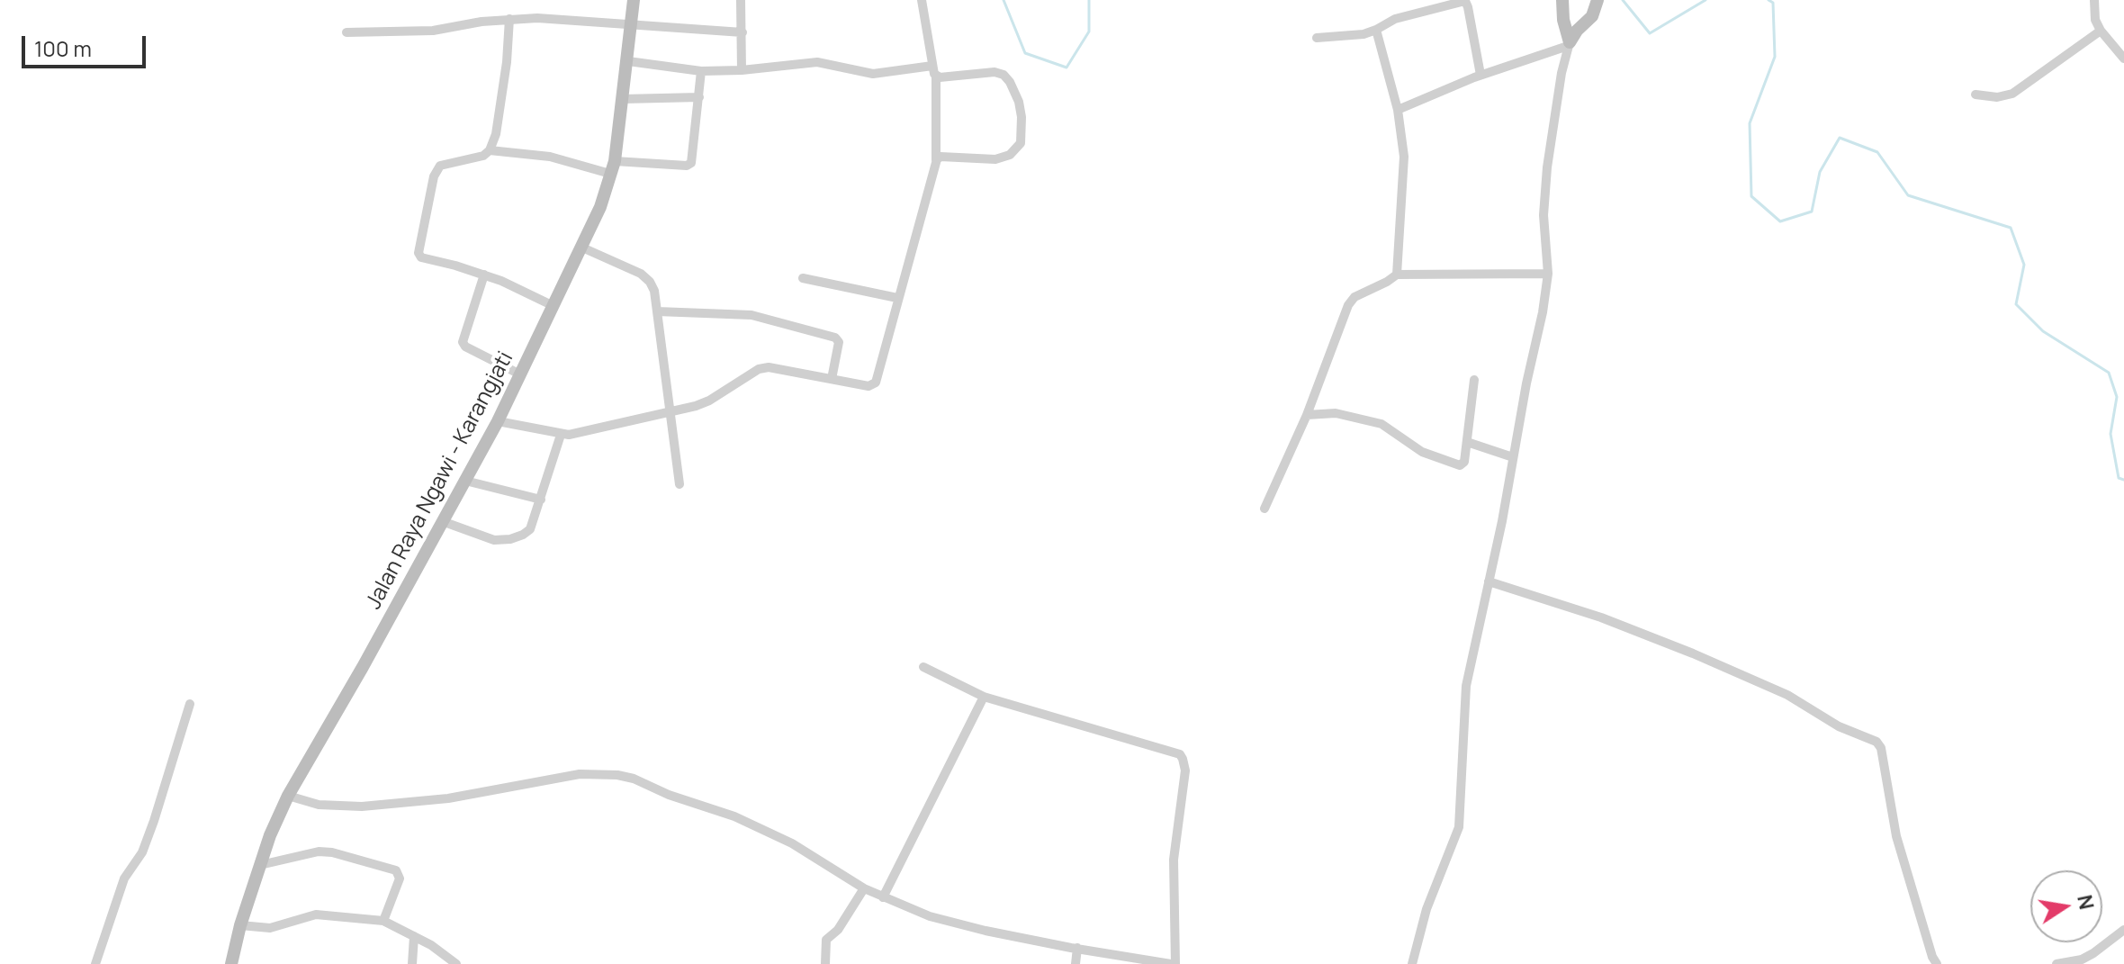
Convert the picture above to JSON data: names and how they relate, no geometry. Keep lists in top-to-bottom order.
{
  "streets": {
    "street": ["Jalan Raya Ngawi - Karangjati"]
  },
  "scale_bar": "100 m",
  "north": "right"
}
